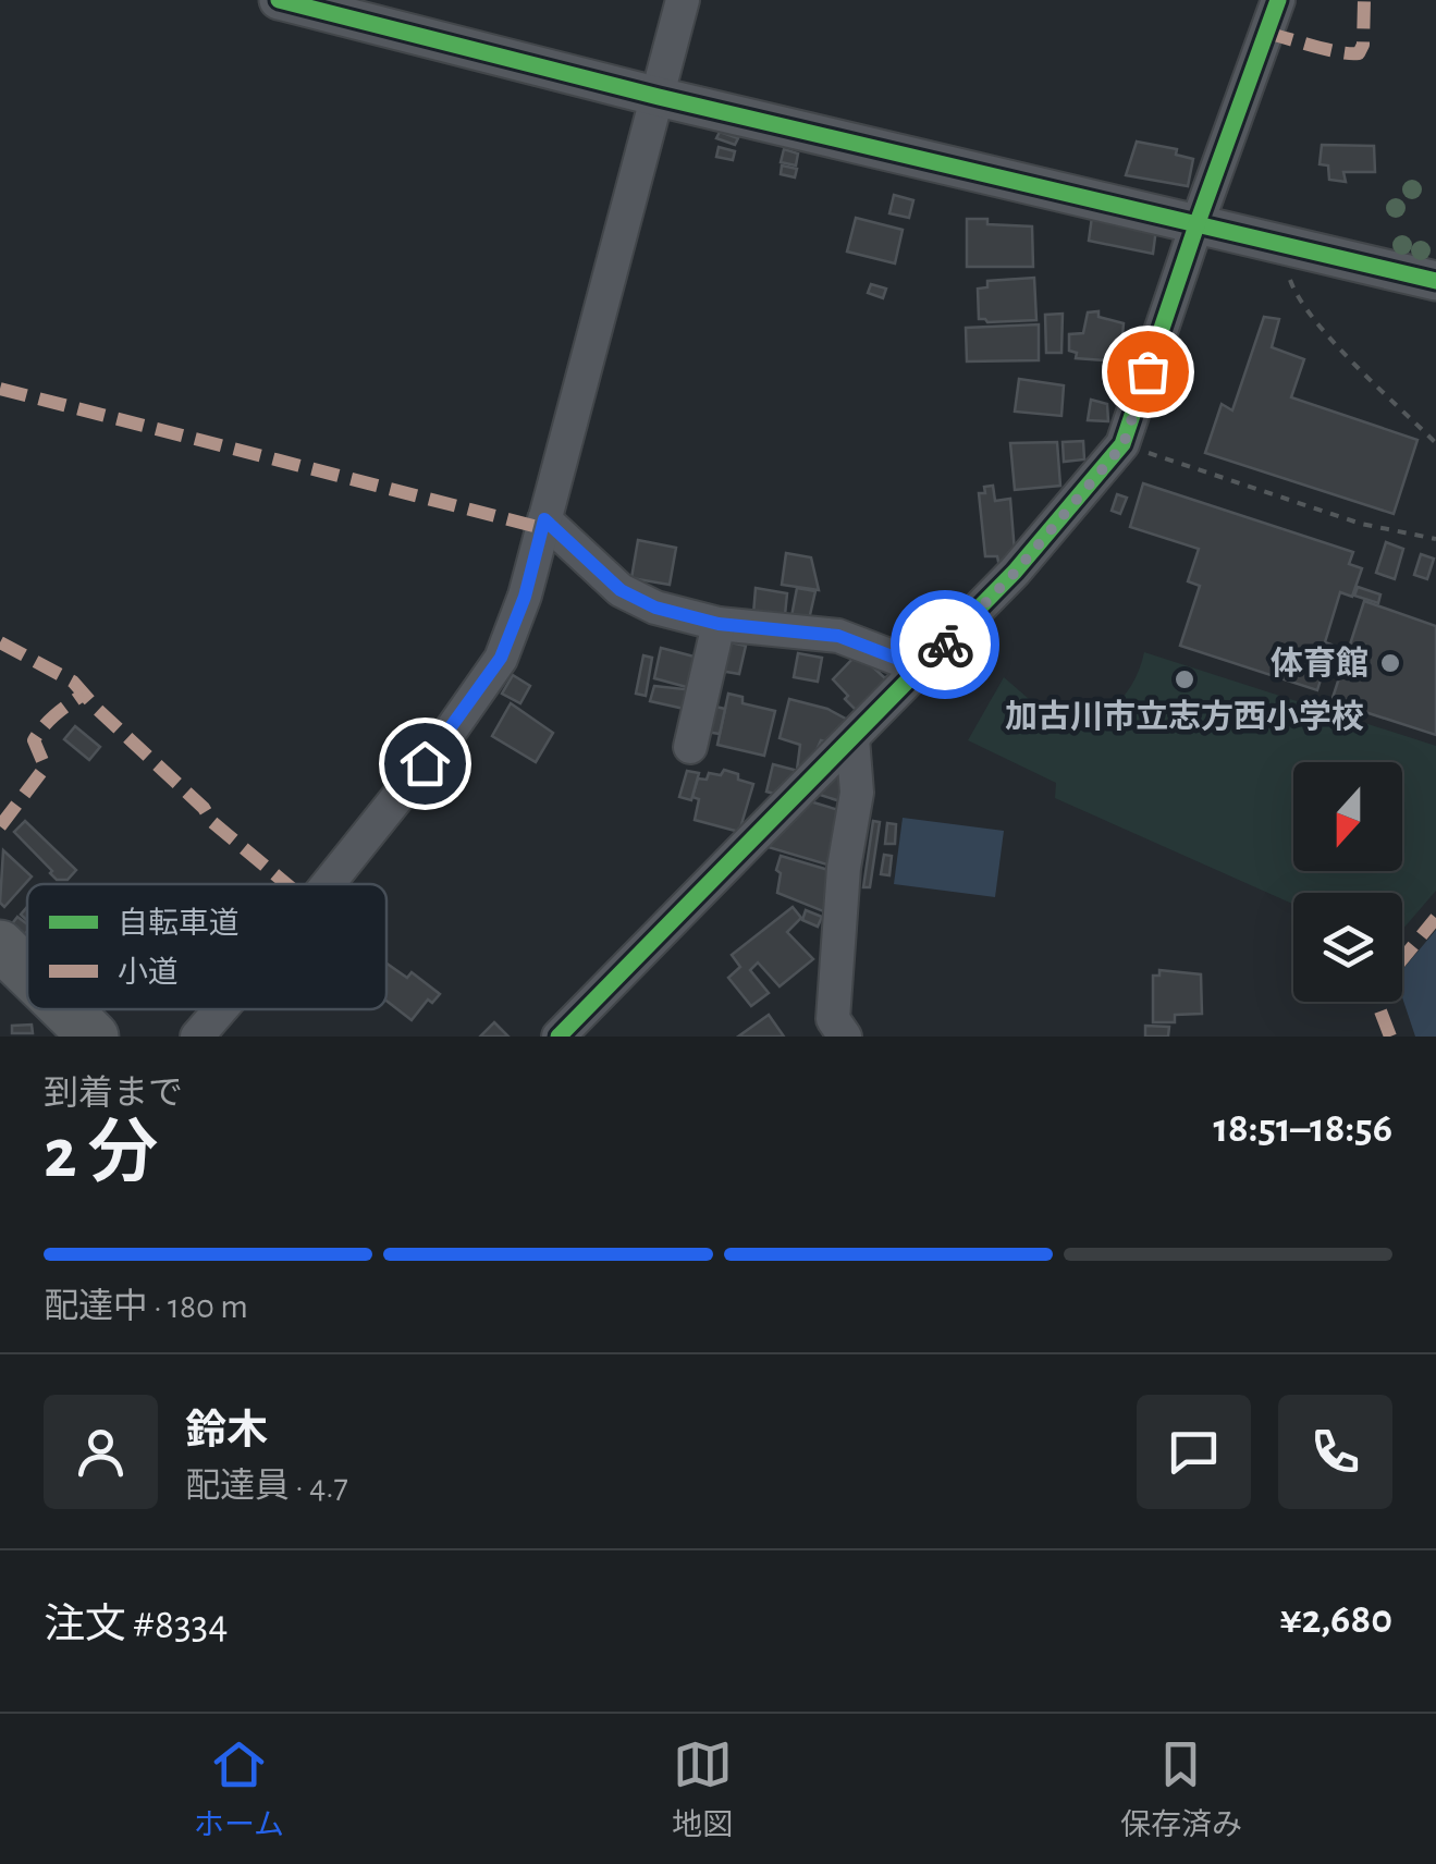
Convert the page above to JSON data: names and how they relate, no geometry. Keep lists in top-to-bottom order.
{
  "places": ["体育館", "加古川市立志方西小学校"],
  "legend": ["自転車道", "小道"],
  "north": "bottom",
  "page": {
    "heading": ["2 分", "到着まで", "18:51–18:56"],
    "panel": [
      "鈴木",
      "配達員 · 4.7",
      "注文 #8334",
      "¥2,680"
    ],
    "bar": "配達中 · 180 m",
    "tabs": ["ホーム", "地図", "保存済み"]
  }
}
